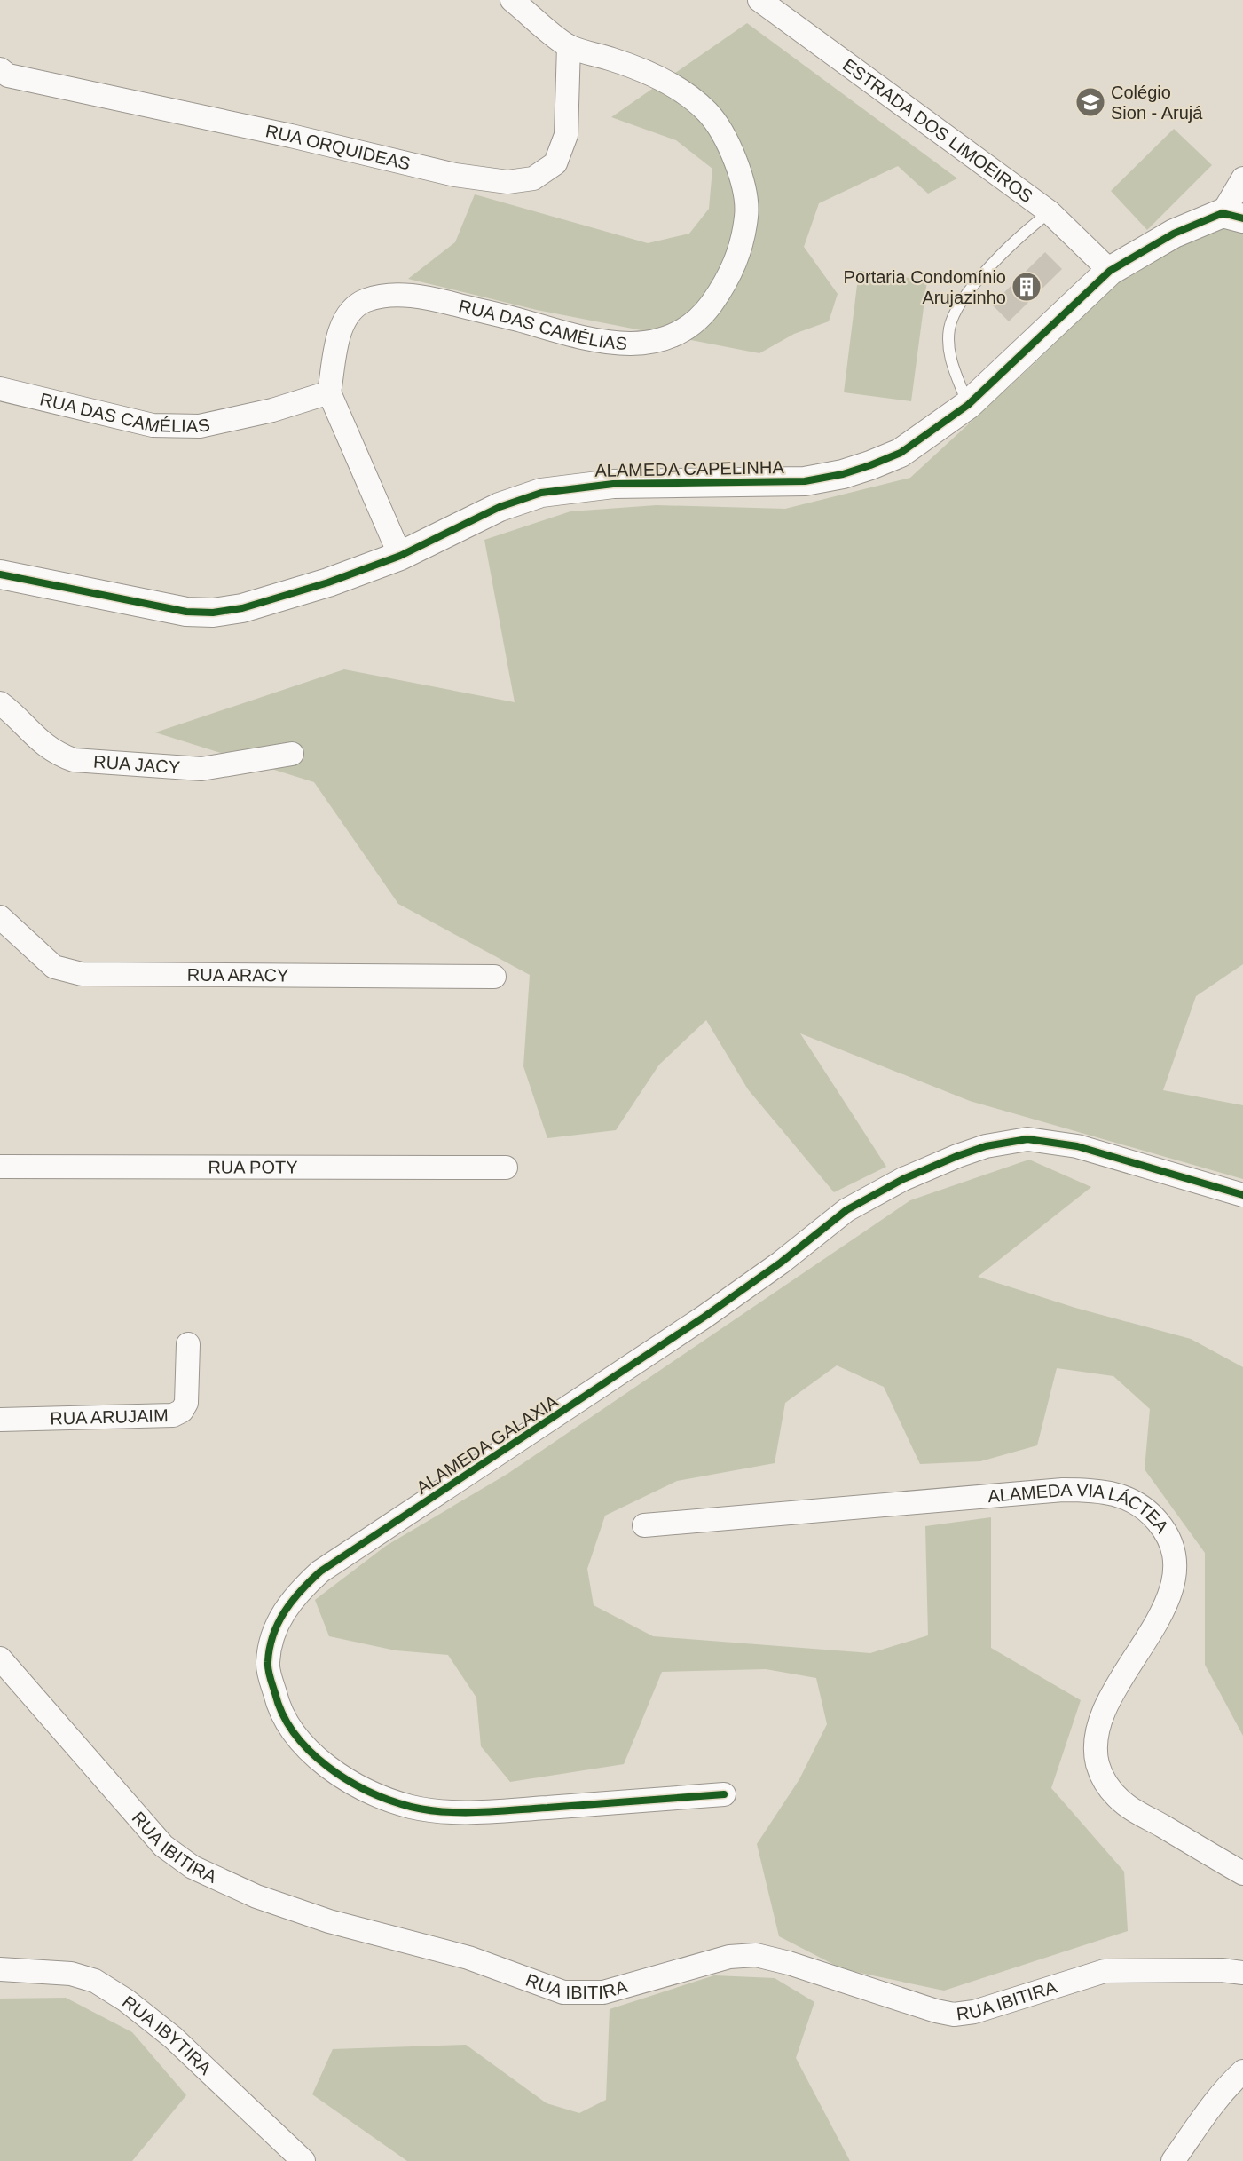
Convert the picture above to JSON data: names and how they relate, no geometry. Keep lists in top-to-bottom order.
{
  "streets": {
    "street": [
      "ESTRADA DOS LIMOEIROS",
      "RUA ORQUIDEAS",
      "RUA DAS CAMÉLIAS",
      "ALAMEDA CAPELINHA",
      "RUA JACY",
      "RUA ARACY",
      "RUA POTY",
      "RUA ARUJAIM",
      "ALAMEDA GALAXIA",
      "ALAMEDA VIA LÁCTEA",
      "RUA IBITIRA",
      "RUA IBYTIRA"
    ]
  },
  "crossings": [
    ["ESTRADA DOS LIMOEIROS", "ALAMEDA CAPELINHA"],
    ["RUA ORQUIDEAS", "RUA DAS CAMÉLIAS"]
  ],
  "places": {
    "school or university": ["Colégio Sion - Arujá"],
    "building": ["Portaria Condomínio Arujazinho"]
  }
}
